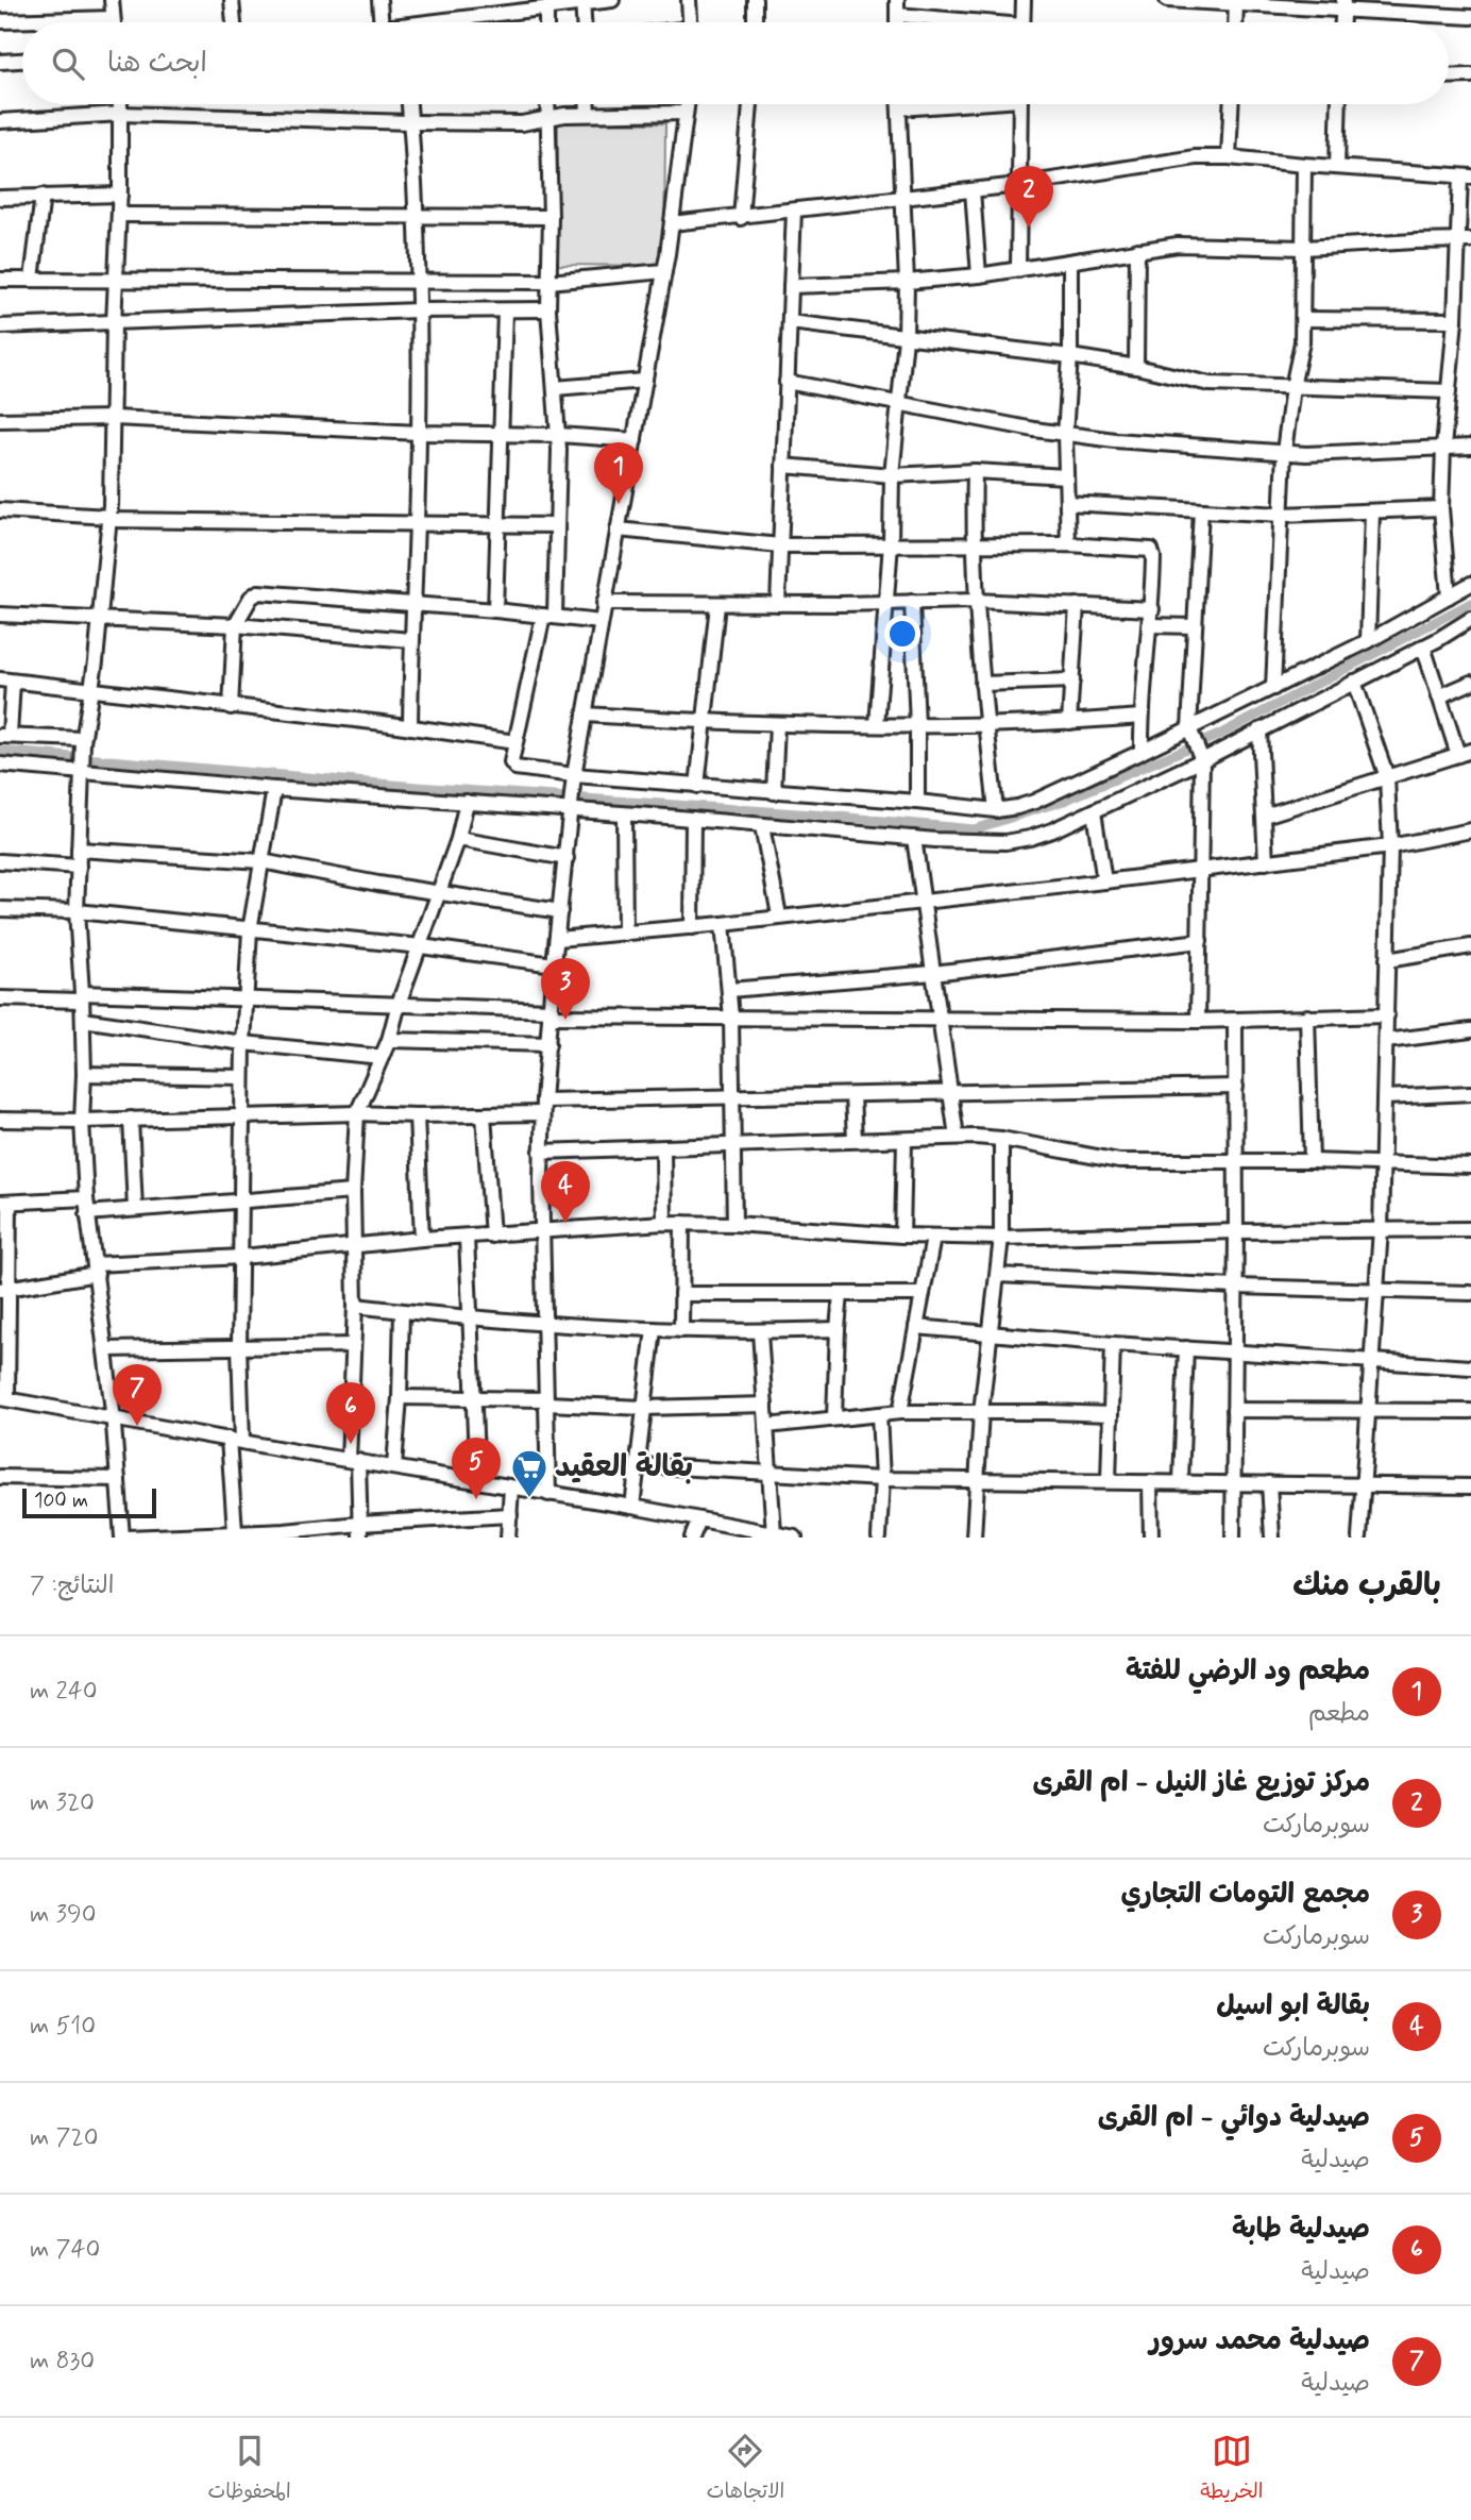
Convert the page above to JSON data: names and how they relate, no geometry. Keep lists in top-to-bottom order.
{
  "places": {
    "supermarket": ["بقالة العقيد"]
  },
  "scale_bar": "100 m",
  "page": {
    "search": "ابحث هنا",
    "pins": [
      "2",
      "1",
      "3",
      "4",
      "7",
      "6",
      "5"
    ],
    "scale": "100 m",
    "heading": ["بالقرب منك", "النتائج: 7"],
    "list": [
      {
        "mark": "1",
        "name": "مطعم ود الرضي للفتة",
        "note": "مطعم",
        "value": "240 m"
      },
      {
        "mark": "2",
        "name": "مركز توزيع غاز النيل - ام القرى",
        "note": "سوبرماركت",
        "value": "320 m"
      },
      {
        "mark": "3",
        "name": "مجمع التومات التجاري",
        "note": "سوبرماركت",
        "value": "390 m"
      },
      {
        "mark": "4",
        "name": "بقالة ابو اسيل",
        "note": "سوبرماركت",
        "value": "510 m"
      },
      {
        "mark": "5",
        "name": "صيدلية دوائي - ام القرى",
        "note": "صيدلية",
        "value": "720 m"
      },
      {
        "mark": "6",
        "name": "صيدلية طابة",
        "note": "صيدلية",
        "value": "740 m"
      },
      {
        "mark": "7",
        "name": "صيدلية محمد سرور",
        "note": "صيدلية",
        "value": "830 m"
      }
    ],
    "nav": ["الخريطة", "الاتجاهات", "المحفوظات"]
  }
}
